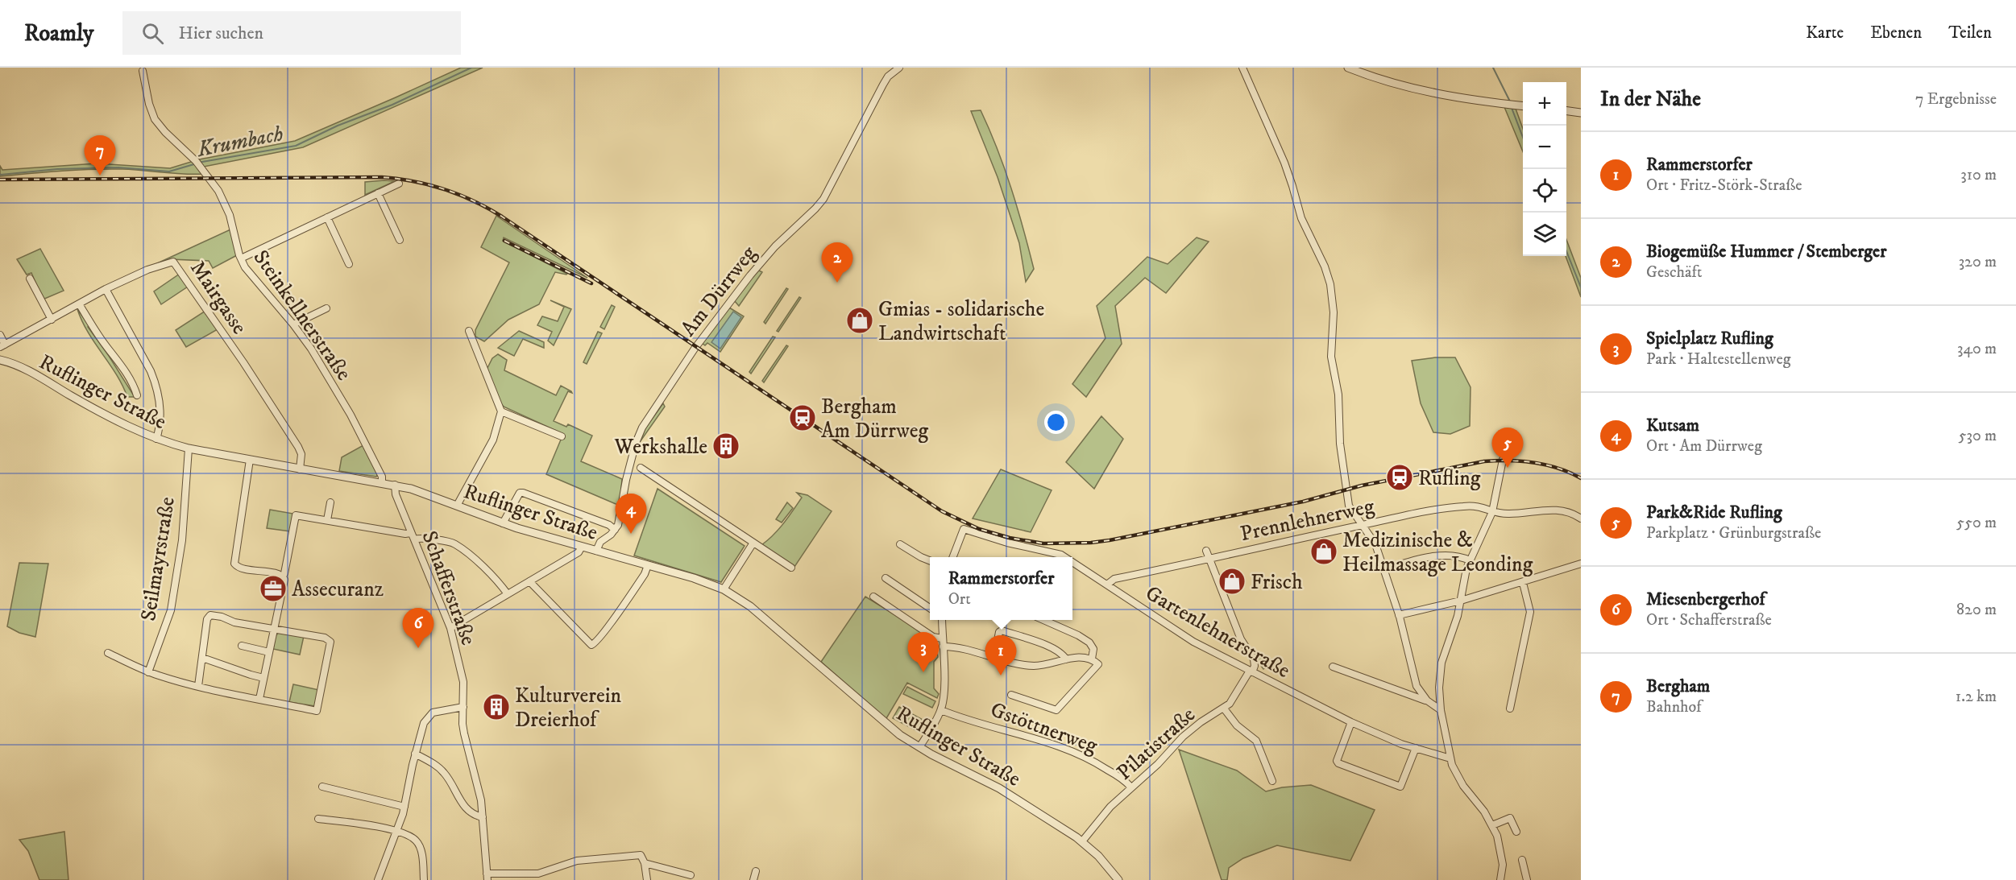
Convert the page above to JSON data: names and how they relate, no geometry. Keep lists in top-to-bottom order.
{
  "streets": {
    "street": [
      "Am Dürrweg",
      "Mairgasse",
      "Steinkellnerstraße",
      "Ruflinger Straße",
      "Prennlehnerweg",
      "Seilmayrstraße",
      "Schafferstraße",
      "Gartenlehnerstraße",
      "Gstöttnerweg",
      "Pilatistraße"
    ]
  },
  "crossings": [
    ["Am Dürrweg", "Ruflinger Straße"],
    ["Mairgasse", "Ruflinger Straße"],
    ["Steinkellnerstraße", "Ruflinger Straße"],
    ["Ruflinger Straße", "Seilmayrstraße"],
    ["Ruflinger Straße", "Schafferstraße"],
    ["Ruflinger Straße", "Pilatistraße"],
    ["Prennlehnerweg", "Gartenlehnerstraße"],
    ["Gartenlehnerstraße", "Pilatistraße"],
    ["Gstöttnerweg", "Pilatistraße"]
  ],
  "water": ["Krumbach"],
  "places": {
    "shop": ["Gmias - solidarische Landwirtschaft", "Medizinische & Heilmassage Leonding", "Frisch"],
    "station": ["Bergham Am Dürrweg", "Rufling"],
    "building": ["Werkshalle", "Kulturverein Dreierhof"],
    "office": ["Assecuranz"]
  },
  "page": {
    "header": "Roamly",
    "search": "Hier suchen",
    "nav": ["Karte", "Ebenen", "Teilen"],
    "heading": ["In der Nähe", "7 Ergebnisse"],
    "map_buttons": ["+", "−"],
    "list": [
      {
        "mark": "1",
        "name": "Rammerstorfer",
        "note": "Ort · Fritz-Störk-Straße",
        "value": "310 m"
      },
      {
        "mark": "2",
        "name": "Biogemüße Hummer / Stemberger",
        "note": "Geschäft",
        "value": "320 m"
      },
      {
        "mark": "3",
        "name": "Spielplatz Rufling",
        "note": "Park · Haltestellenweg",
        "value": "340 m"
      },
      {
        "mark": "4",
        "name": "Kutsam",
        "note": "Ort · Am Dürrweg",
        "value": "530 m"
      },
      {
        "mark": "5",
        "name": "Park&Ride Rufling",
        "note": "Parkplatz · Grünburgstraße",
        "value": "550 m"
      },
      {
        "mark": "6",
        "name": "Miesenbergerhof",
        "note": "Ort · Schafferstraße",
        "value": "820 m"
      },
      {
        "mark": "7",
        "name": "Bergham",
        "note": "Bahnhof",
        "value": "1.2 km"
      }
    ],
    "pins": [
      "7",
      "2",
      "5",
      "4",
      "6",
      "3",
      "1"
    ],
    "popup": ["Rammerstorfer", "Ort"]
  }
}
